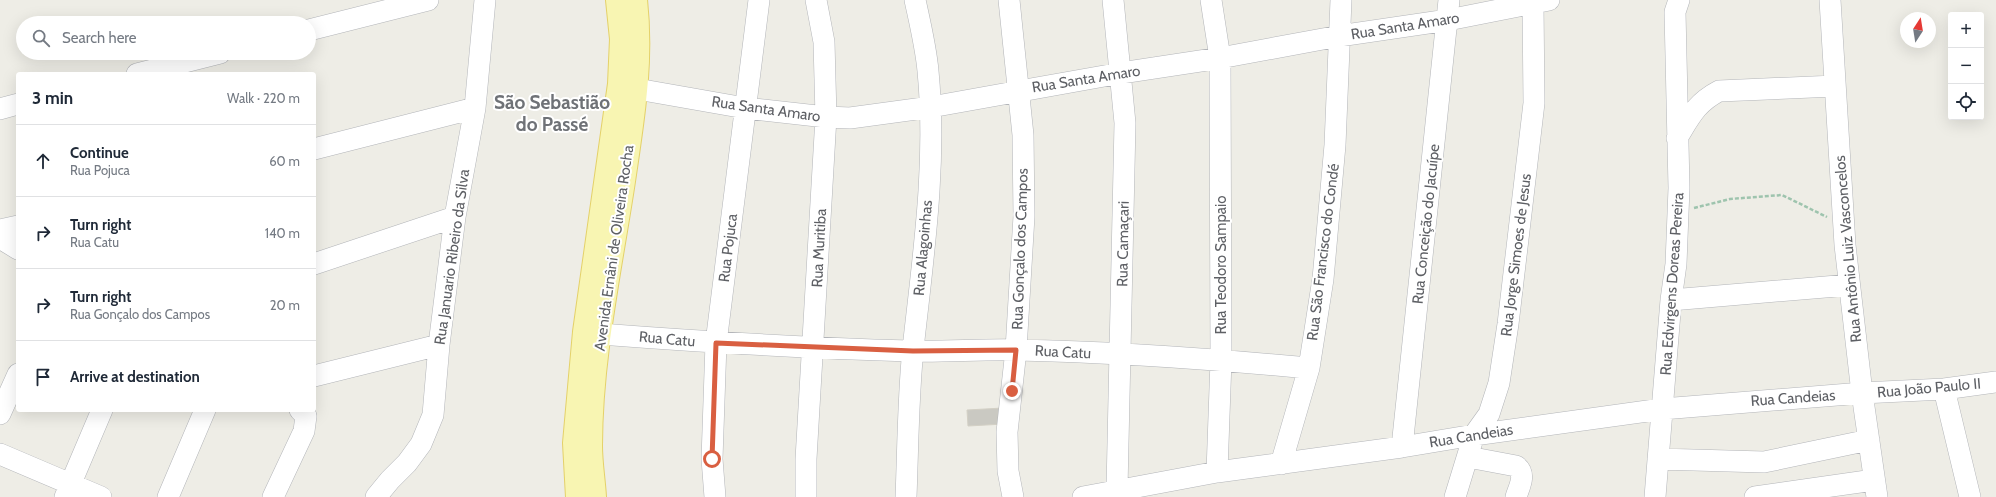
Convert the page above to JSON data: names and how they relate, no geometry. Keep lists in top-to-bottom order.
{
  "streets": {
    "main road": ["Avenida Ernâni de Oliveira Rocha"],
    "street": [
      "Rua Santa Amaro",
      "Rua Conceição do Jacuípe",
      "Rua Camaçari",
      "Rua Pojuca",
      "Rua Muritiba",
      "Rua Alagoinhas",
      "Rua Gonçalo dos Campos",
      "Rua Antônio Luiz Vasconcelos",
      "Rua São Francisco do Condé",
      "Rua Jorge Simoes de Jesus",
      "Rua Januario Ribeiro da Silva",
      "Rua Teodoro Sampaio",
      "Rua Edvirgens Doreas Pereira",
      "Rua Catu",
      "Rua João Paulo II",
      "Rua Candeias"
    ]
  },
  "crossings": [
    ["Rua Santa Amaro", "Rua Conceição do Jacuípe"],
    ["Rua Santa Amaro", "Rua Camaçari"],
    ["Rua Santa Amaro", "Avenida Ernâni de Oliveira Rocha"],
    ["Rua Santa Amaro", "Rua Pojuca"],
    ["Rua Santa Amaro", "Rua Muritiba"],
    ["Rua Santa Amaro", "Rua Alagoinhas"],
    ["Rua Santa Amaro", "Rua Gonçalo dos Campos"],
    ["Rua Santa Amaro", "Rua São Francisco do Condé"],
    ["Rua Santa Amaro", "Rua Jorge Simoes de Jesus"],
    ["Rua Santa Amaro", "Rua Teodoro Sampaio"],
    ["Rua Conceição do Jacuípe", "Rua Candeias"],
    ["Rua Camaçari", "Rua Catu"],
    ["Rua Camaçari", "Rua Candeias"],
    ["Avenida Ernâni de Oliveira Rocha", "Rua Catu"],
    ["Rua Pojuca", "Rua Catu"],
    ["Rua Muritiba", "Rua Catu"],
    ["Rua Alagoinhas", "Rua Catu"],
    ["Rua Gonçalo dos Campos", "Rua Catu"],
    ["Rua Antônio Luiz Vasconcelos", "Rua João Paulo II"],
    ["Rua Antônio Luiz Vasconcelos", "Rua Candeias"],
    ["Rua São Francisco do Condé", "Rua Catu"],
    ["Rua São Francisco do Condé", "Rua Candeias"],
    ["Rua Jorge Simoes de Jesus", "Rua Candeias"],
    ["Rua Teodoro Sampaio", "Rua Catu"],
    ["Rua Teodoro Sampaio", "Rua Candeias"],
    ["Rua Edvirgens Doreas Pereira", "Rua Candeias"],
    ["Rua João Paulo II", "Rua Candeias"]
  ],
  "districts": ["São Sebastião do Passé"],
  "north": "top",
  "page": {
    "map_buttons": ["+", "−"],
    "search": "Search here",
    "heading": ["3 min", "Walk · 220 m"],
    "list": [
      ["Continue", "Rua Pojuca", "60 m"],
      ["Turn right", "Rua Catu", "140 m"],
      ["Turn right", "Rua Gonçalo dos Campos", "20 m"],
      "Arrive at destination"
    ]
  }
}
